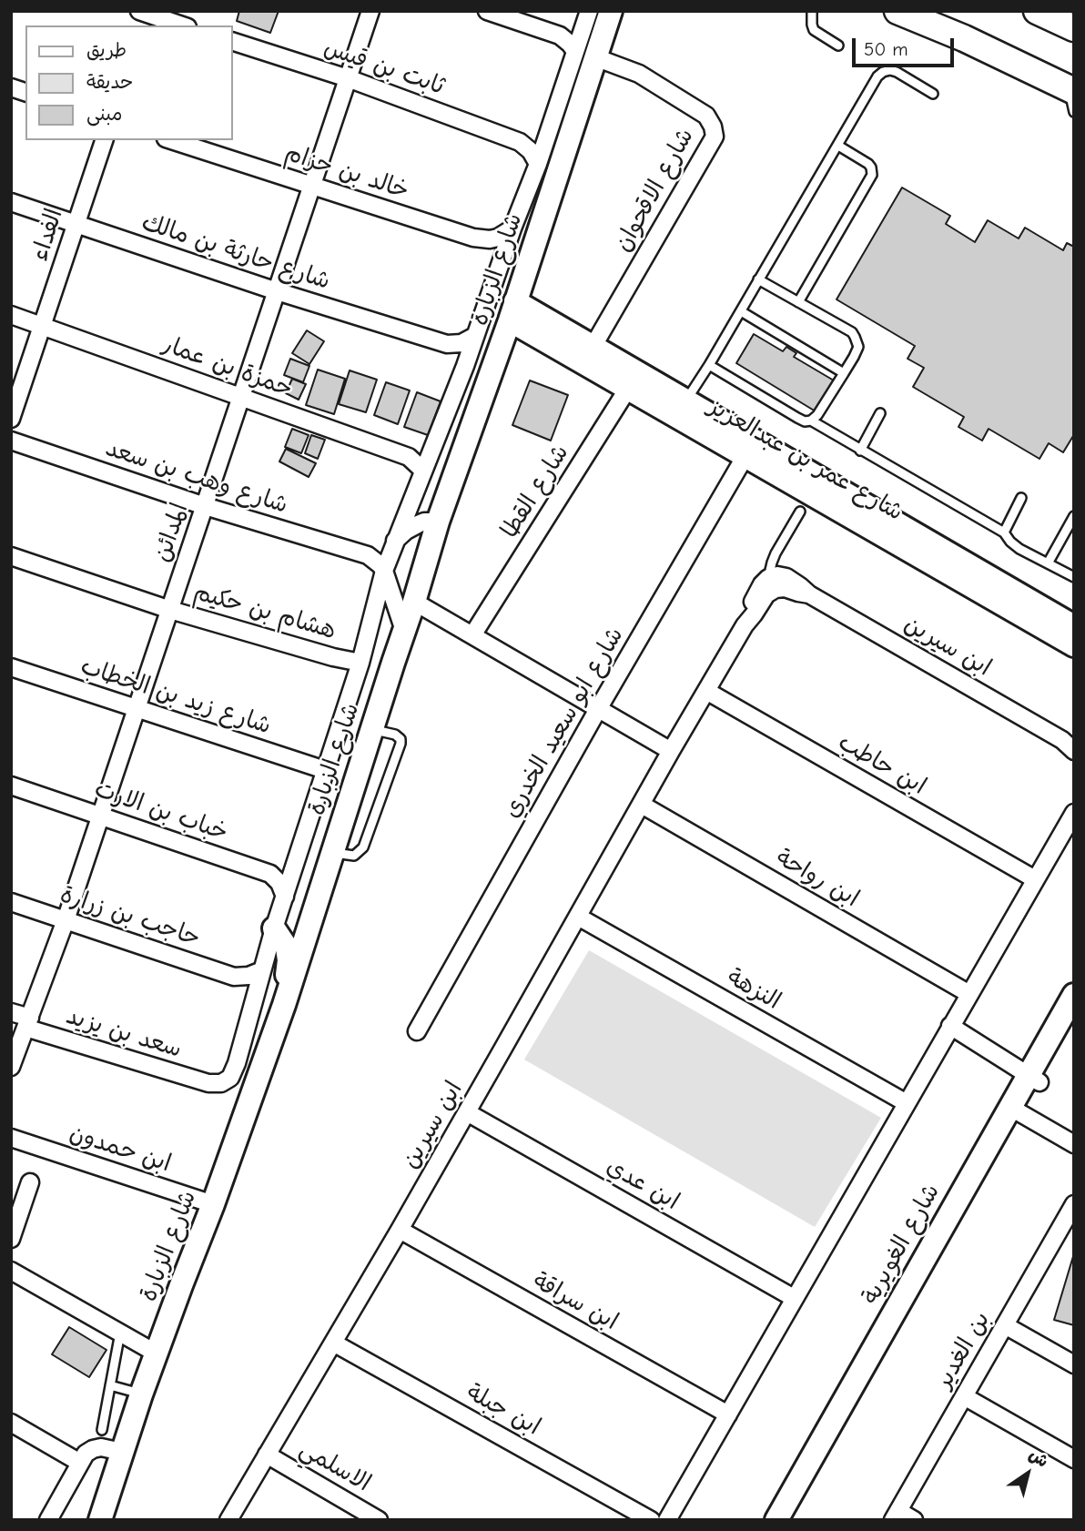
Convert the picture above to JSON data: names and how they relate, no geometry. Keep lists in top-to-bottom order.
{
  "streets": {
    "street": [
      "ثابت بن قيس",
      "خالد بن حزام",
      "شارع الاقحوان",
      "الفداء",
      "شارع حارثة بن مالك",
      "شارع الزبارة",
      "حمزة بن عمار",
      "شارع عمر بن عبدالعزيز",
      "شارع وهب بن سعد",
      "شارع القطا",
      "المدائن",
      "هشام بن حكيم",
      "ابن سيرين",
      "شارع زيد بن الخطاب",
      "شارع ابو سعيد الخدري",
      "ابن حاطب",
      "خباب بن الارت",
      "ابن رواحة",
      "حاجب بن زرارة",
      "النزهة",
      "سعد بن يزيد",
      "ابن حمدون",
      "ابن عدي",
      "شارع الغويرية",
      "ابن سراقة",
      "بن الغدير",
      "ابن جبلة",
      "الاسلمي"
    ]
  },
  "crossings": [
    ["ثابت بن قيس", "المدائن"],
    ["خالد بن حزام", "شارع الزبارة"],
    ["خالد بن حزام", "المدائن"],
    ["شارع الاقحوان", "شارع الزبارة"],
    ["شارع الاقحوان", "شارع عمر بن عبدالعزيز"],
    ["الفداء", "شارع حارثة بن مالك"],
    ["الفداء", "حمزة بن عمار"],
    ["شارع حارثة بن مالك", "المدائن"],
    ["شارع الزبارة", "حمزة بن عمار"],
    ["شارع الزبارة", "شارع عمر بن عبدالعزيز"],
    ["شارع الزبارة", "شارع وهب بن سعد"],
    ["شارع الزبارة", "هشام بن حكيم"],
    ["شارع الزبارة", "شارع زيد بن الخطاب"],
    ["شارع الزبارة", "خباب بن الارت"],
    ["شارع الزبارة", "حاجب بن زرارة"],
    ["شارع الزبارة", "سعد بن يزيد"],
    ["شارع الزبارة", "ابن حمدون"],
    ["حمزة بن عمار", "المدائن"],
    ["شارع عمر بن عبدالعزيز", "شارع القطا"],
    ["شارع عمر بن عبدالعزيز", "شارع ابو سعيد الخدري"],
    ["شارع وهب بن سعد", "المدائن"],
    ["المدائن", "هشام بن حكيم"],
    ["المدائن", "شارع زيد بن الخطاب"],
    ["المدائن", "خباب بن الارت"],
    ["المدائن", "حاجب بن زرارة"],
    ["المدائن", "سعد بن يزيد"],
    ["ابن سيرين", "ابن حاطب"],
    ["ابن سيرين", "ابن رواحة"],
    ["ابن سيرين", "النزهة"],
    ["ابن سيرين", "ابن عدي"],
    ["ابن سيرين", "ابن سراقة"],
    ["ابن سيرين", "ابن جبلة"],
    ["ابن سيرين", "الاسلمي"]
  ],
  "legend": ["طريق", "حديقة", "مبنى"],
  "scale_bar": "50 m",
  "north": "top right"
}
